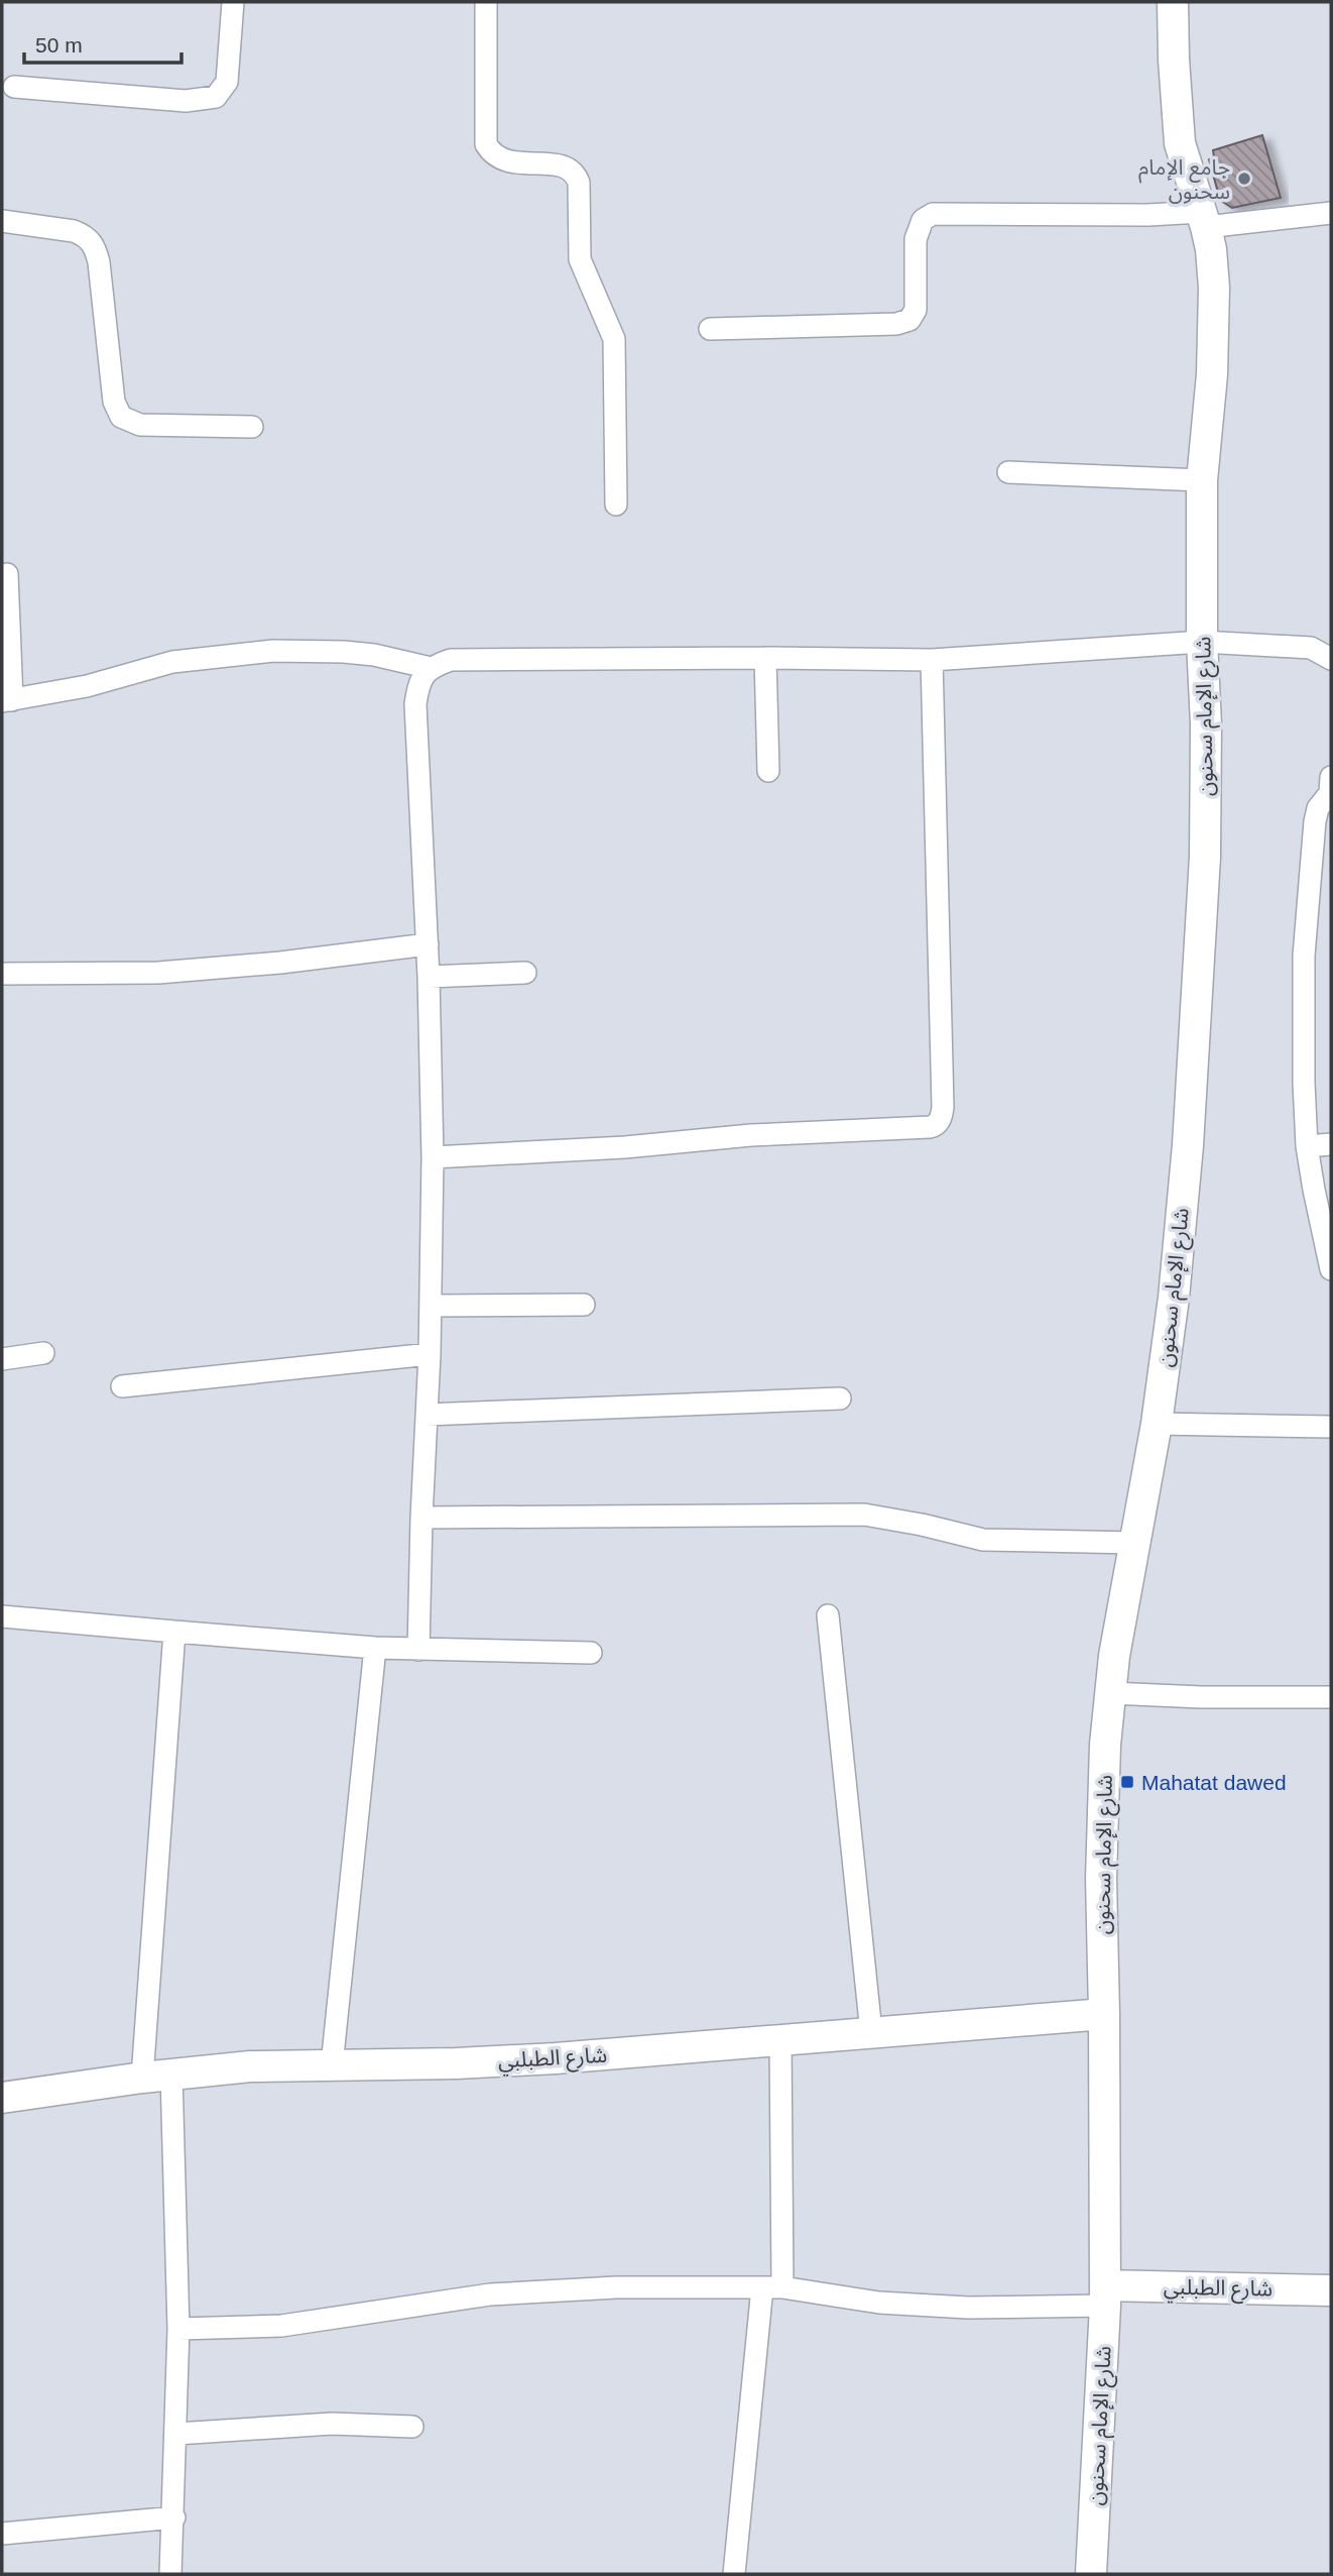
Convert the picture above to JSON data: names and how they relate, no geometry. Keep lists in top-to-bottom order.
{
  "streets": {
    "street": ["شارع الإمام سحنون", "شارع الطبلبي"]
  },
  "crossings": [
    ["شارع الإمام سحنون", "شارع الطبلبي"]
  ],
  "places": {
    "other": ["جامع الإمام سحنون"],
    "transit": ["Mahatat dawed"]
  },
  "scale_bar": "50 m"
}
